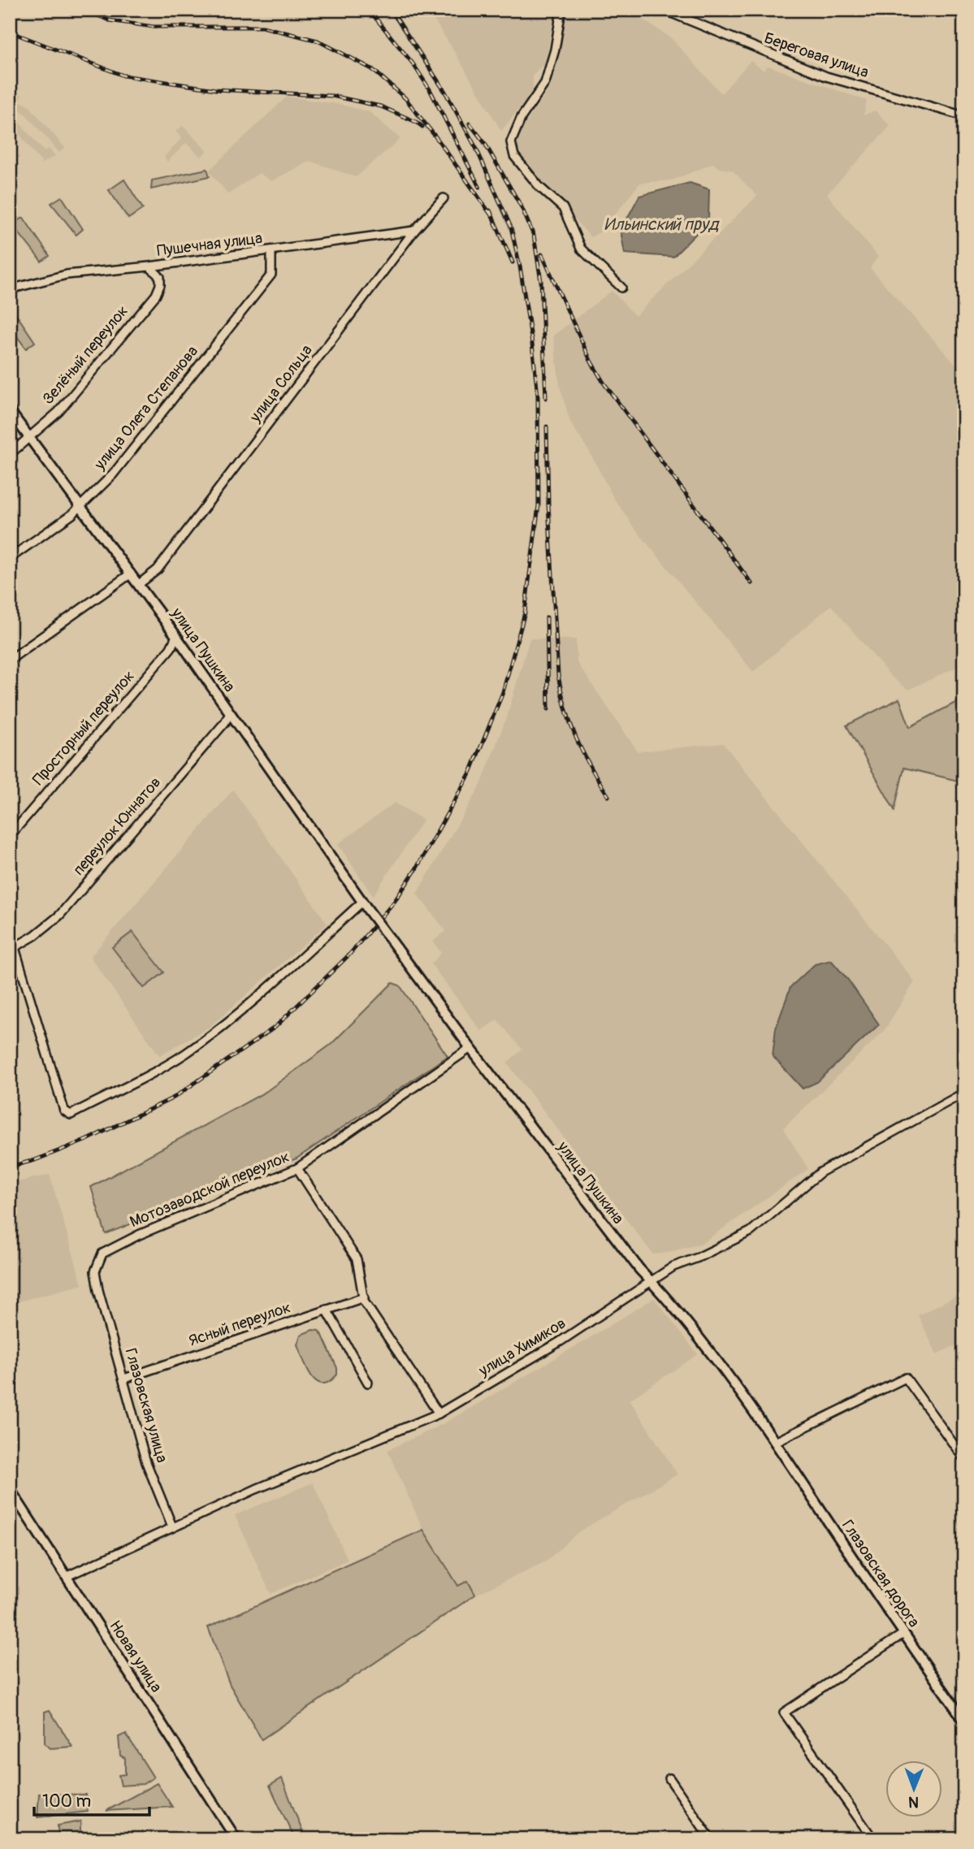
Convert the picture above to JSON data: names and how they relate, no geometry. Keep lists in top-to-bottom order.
{
  "streets": {
    "street": [
      "Береговая улица",
      "Пушечная улица",
      "Зелёный переулок",
      "улица Сольца",
      "улица Олега Степанова",
      "улица Пушкина",
      "Просторный переулок",
      "переулок Юннатов",
      "Мотозаводской переулок",
      "Ясный переулок",
      "улица Химиков",
      "Глазовская улица",
      "Глазовская дорога",
      "Новая улица"
    ]
  },
  "crossings": [
    ["Пушечная улица", "Зелёный переулок"],
    ["Пушечная улица", "улица Сольца"],
    ["Пушечная улица", "улица Олега Степанова"],
    ["Зелёный переулок", "улица Пушкина"],
    ["улица Сольца", "улица Пушкина"],
    ["улица Олега Степанова", "улица Пушкина"],
    ["улица Пушкина", "Просторный переулок"],
    ["улица Пушкина", "переулок Юннатов"],
    ["улица Пушкина", "Мотозаводской переулок"],
    ["улица Пушкина", "улица Химиков"],
    ["улица Пушкина", "Глазовская дорога"],
    ["Мотозаводской переулок", "Глазовская улица"],
    ["Ясный переулок", "Глазовская улица"],
    ["улица Химиков", "Глазовская улица"],
    ["улица Химиков", "Новая улица"]
  ],
  "water": ["Ильинский пруд"],
  "scale_bar": "100 m",
  "north": "bottom"
}
